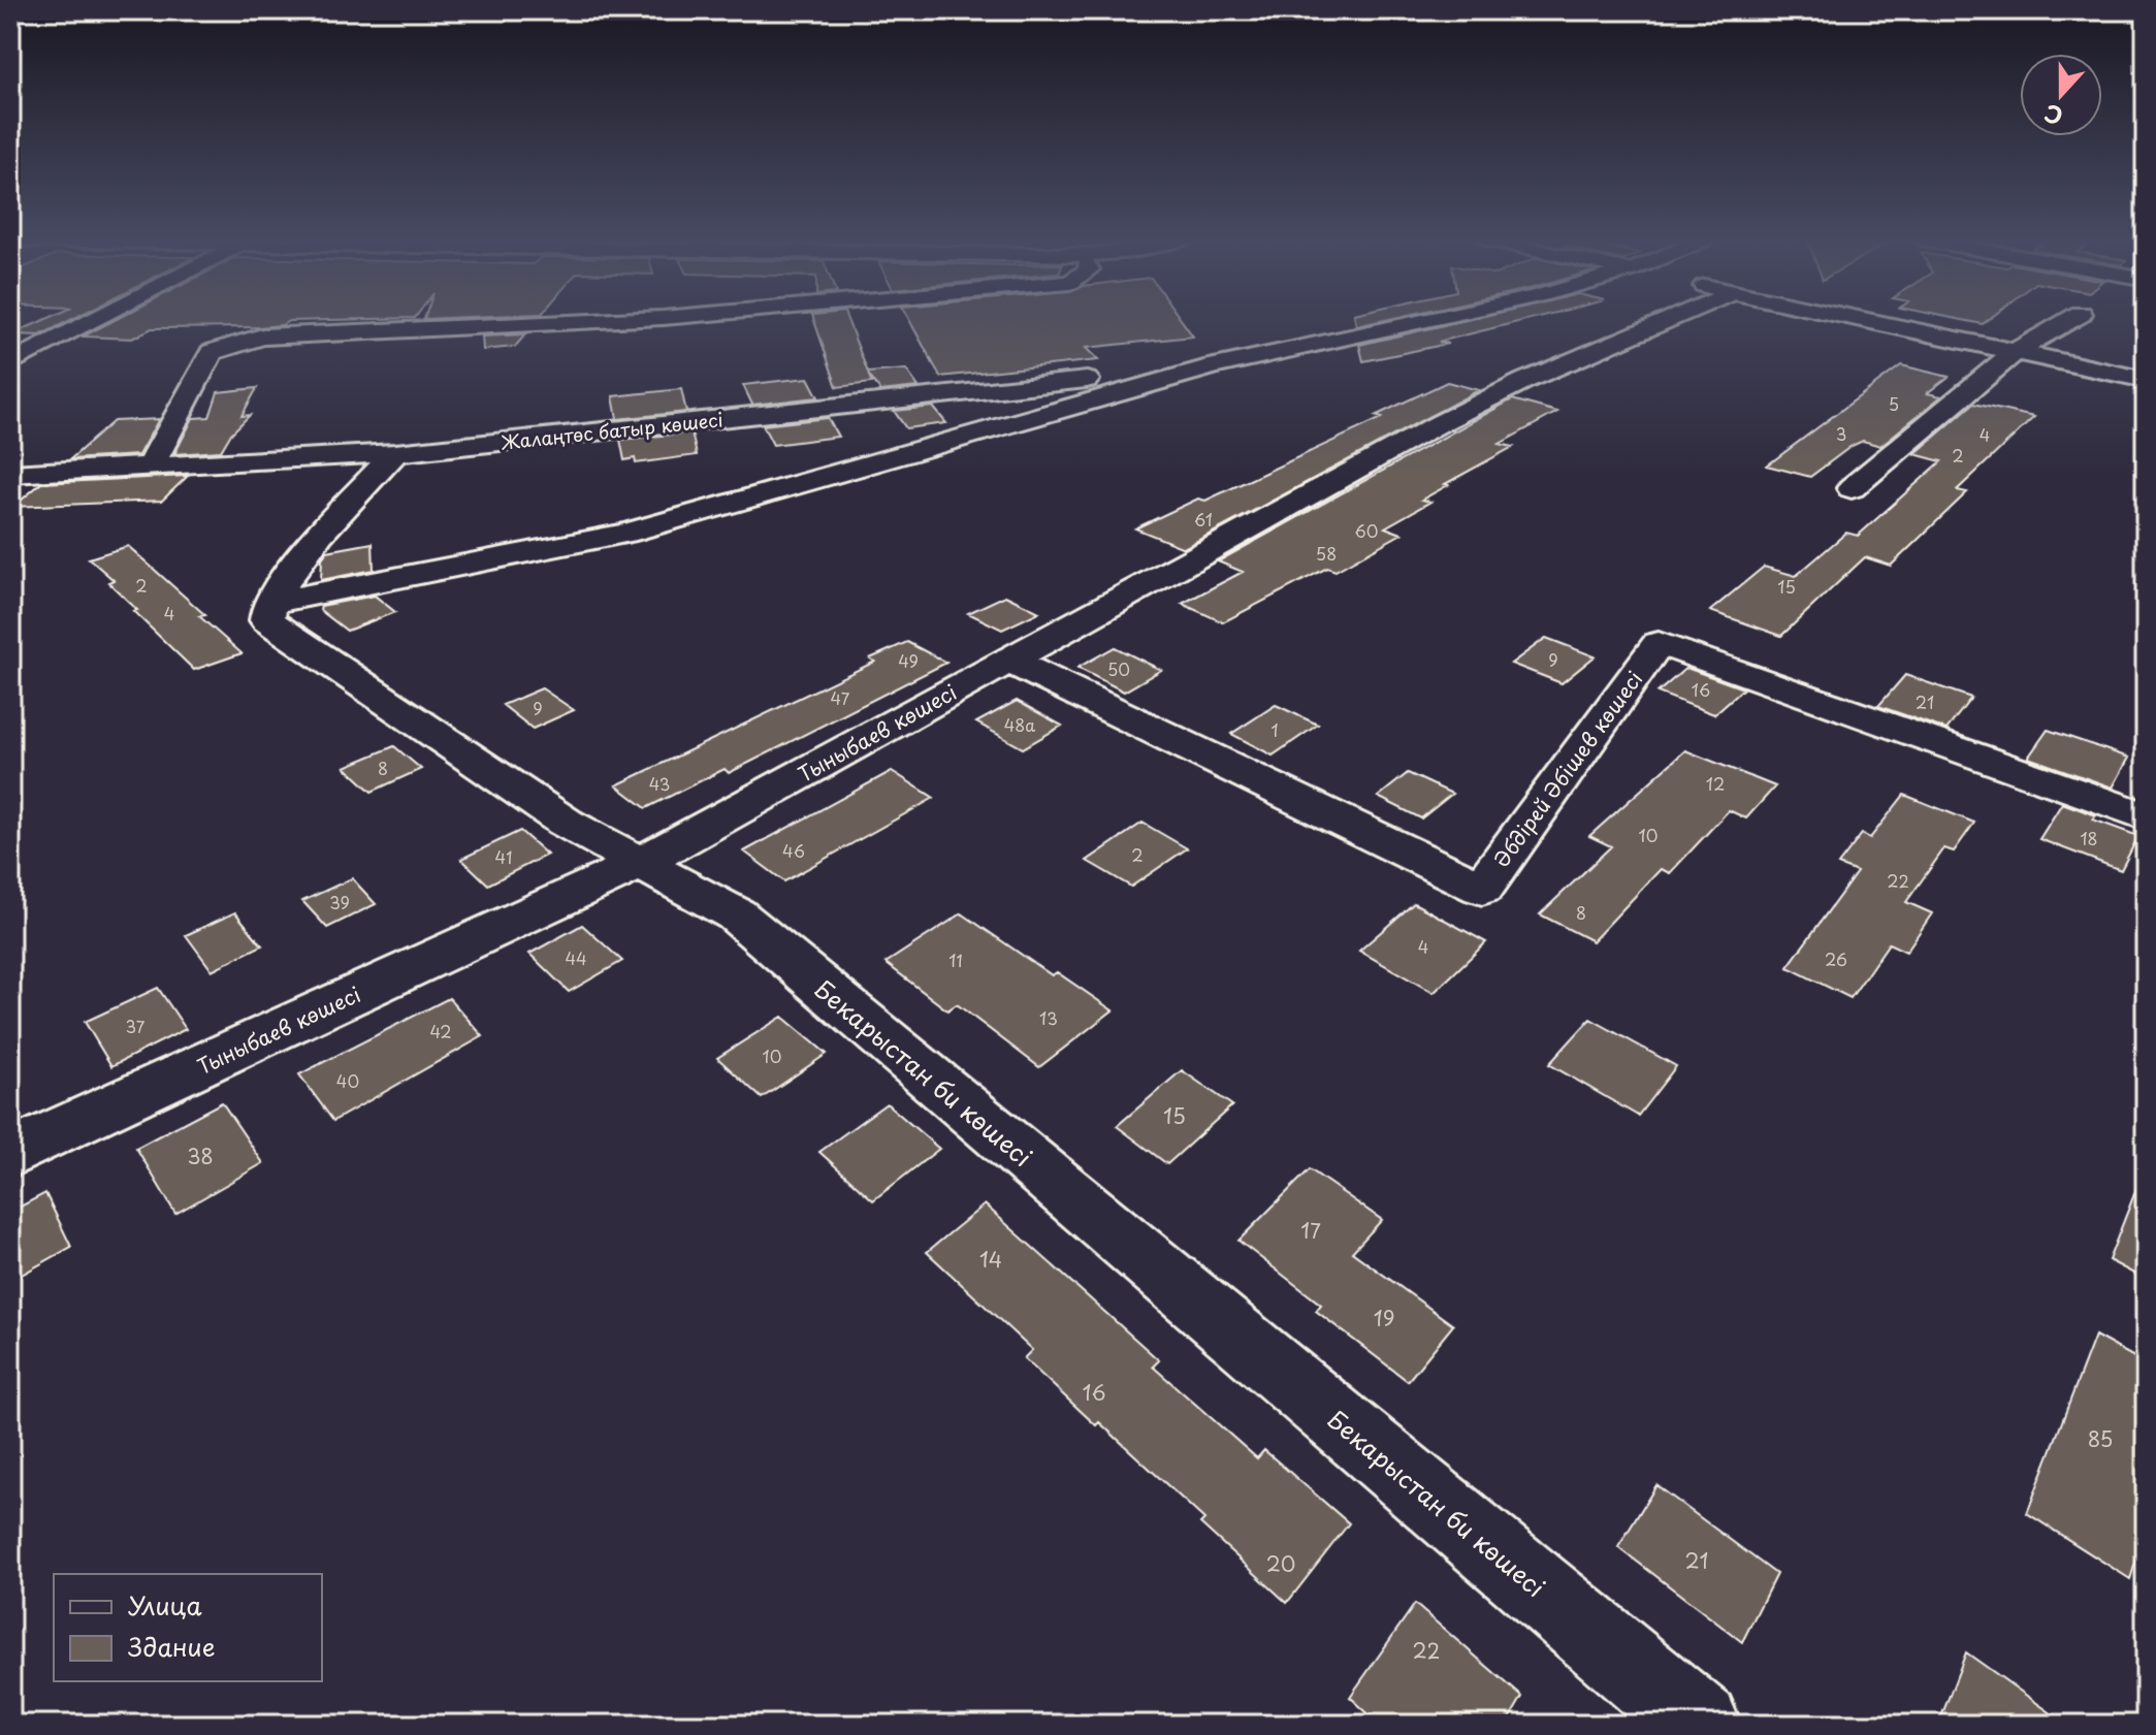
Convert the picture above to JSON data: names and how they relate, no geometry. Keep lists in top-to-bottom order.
{
  "streets": {
    "street": [
      "Жалаңтөс батыр көшесі",
      "Тыныбаев көшесі",
      "Әбдірей Әбішев көшесі",
      "Бекарыстан би көшесі"
    ]
  },
  "crossings": [
    ["Жалаңтөс батыр көшесі", "Бекарыстан би көшесі"],
    ["Тыныбаев көшесі", "Әбдірей Әбішев көшесі"],
    ["Тыныбаев көшесі", "Бекарыстан би көшесі"]
  ],
  "house_numbers": [
    "5",
    "3",
    "4",
    "2",
    "61",
    "60",
    "58",
    "2",
    "15",
    "4",
    "9",
    "49",
    "50",
    "16",
    "47",
    "21",
    "9",
    "48а",
    "1",
    "8",
    "43",
    "12",
    "10",
    "18",
    "46",
    "2",
    "41",
    "22",
    "39",
    "8",
    "4",
    "44",
    "26",
    "11",
    "13",
    "37",
    "42",
    "10",
    "40",
    "15",
    "38",
    "17",
    "14",
    "19",
    "16",
    "85",
    "21",
    "20",
    "22"
  ],
  "legend": ["Улица", "Здание"],
  "north": "bottom"
}
